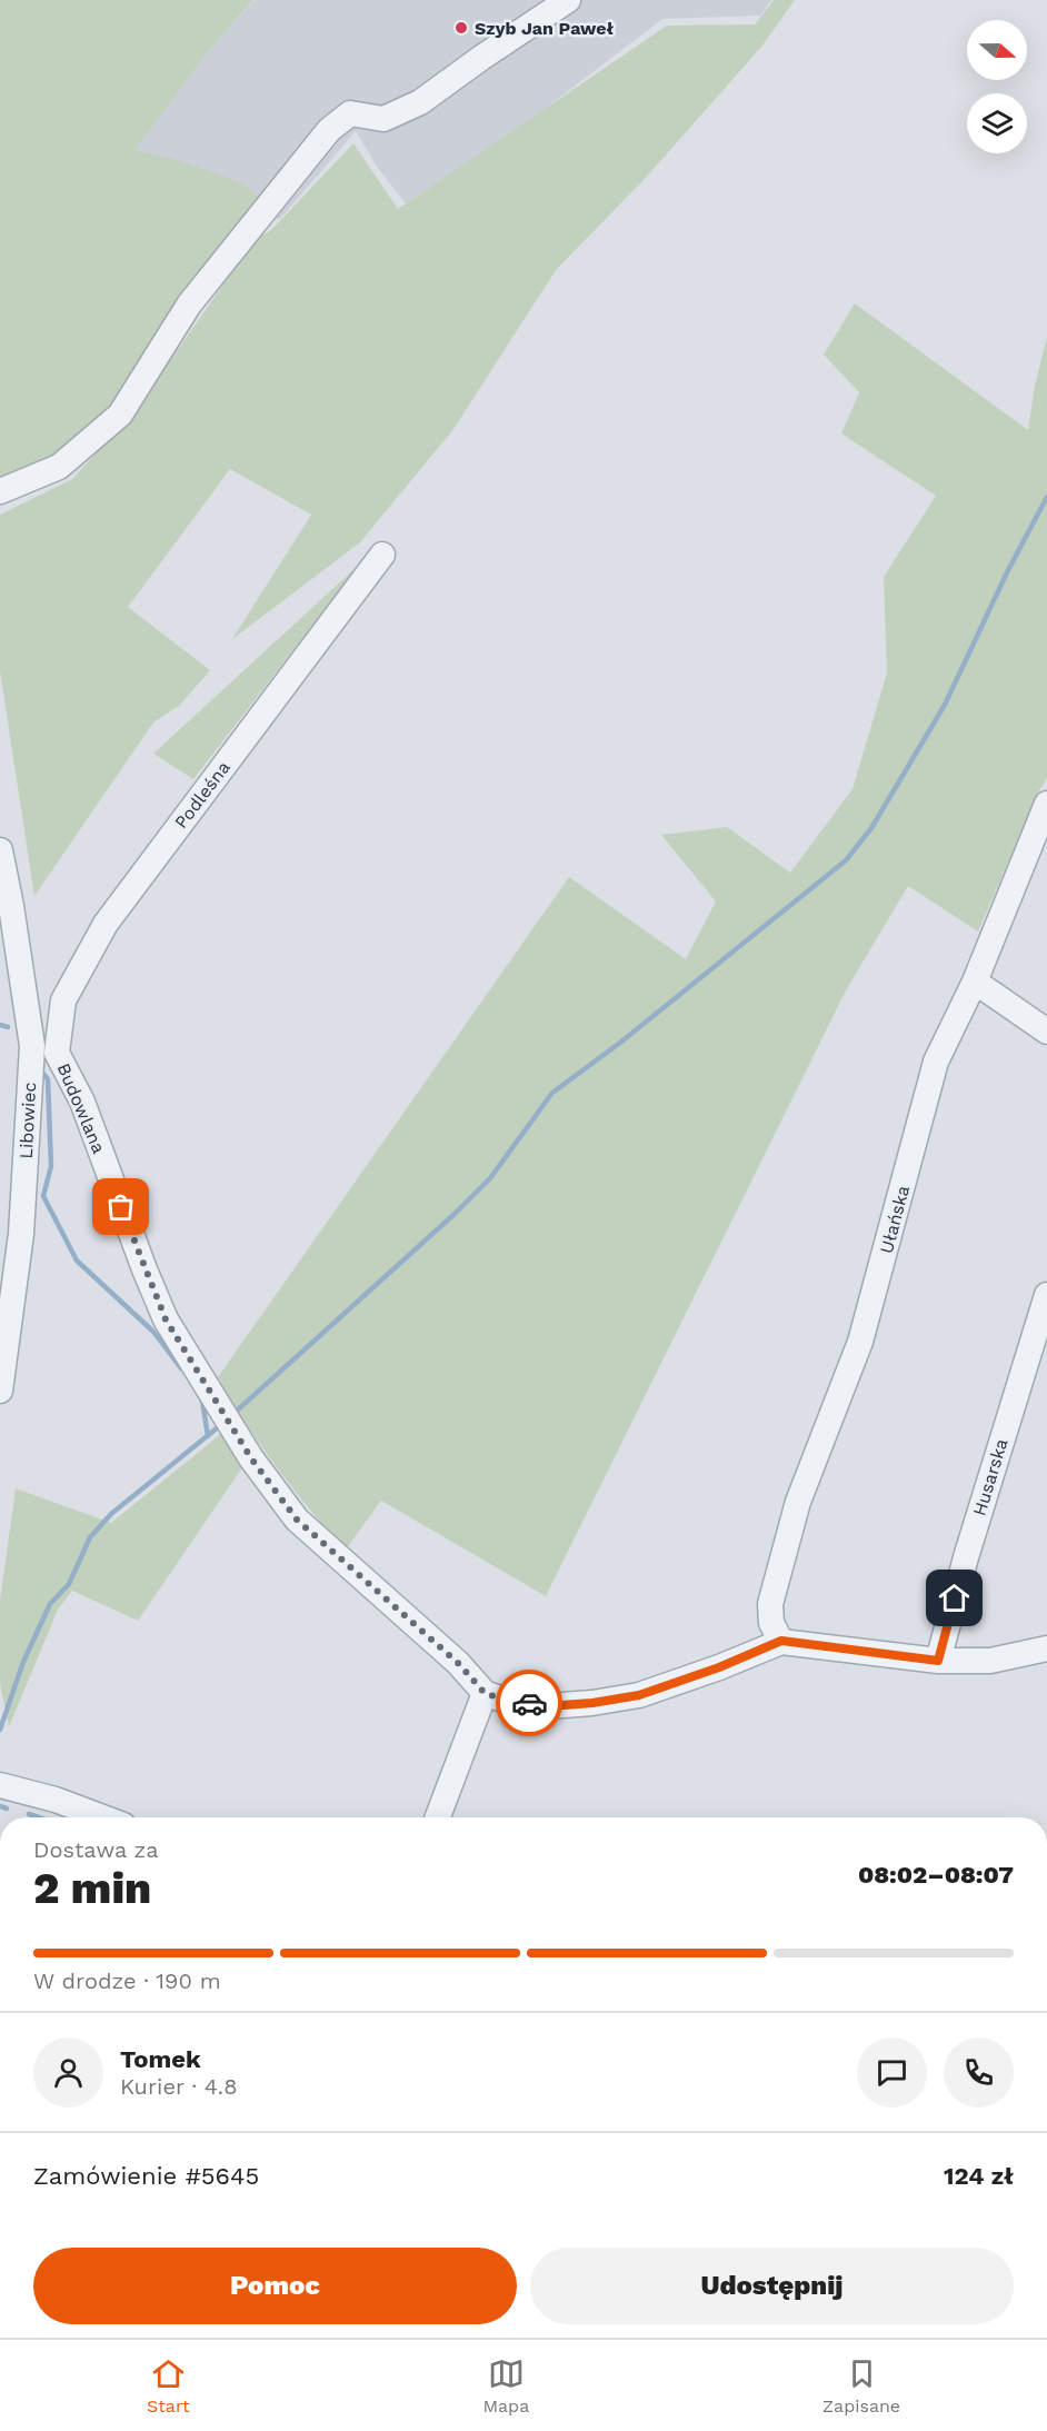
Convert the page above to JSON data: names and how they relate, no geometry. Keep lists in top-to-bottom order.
{
  "streets": {
    "street": [
      "Podleśna",
      "Budowlana",
      "Libowiec",
      "Ułańska",
      "Husarska"
    ]
  },
  "crossings": [
    ["Podleśna", "Budowlana"]
  ],
  "places": ["Szyb Jan Paweł"],
  "north": "right",
  "page": {
    "heading": ["2 min", "Dostawa za", "08:02–08:07"],
    "panel": [
      "Tomek",
      "Kurier · 4.8",
      "Zamówienie #5645",
      "124 zł"
    ],
    "bar": "W drodze · 190 m",
    "buttons": ["Pomoc", "Udostępnij"],
    "tabs": ["Start", "Mapa", "Zapisane"]
  }
}
